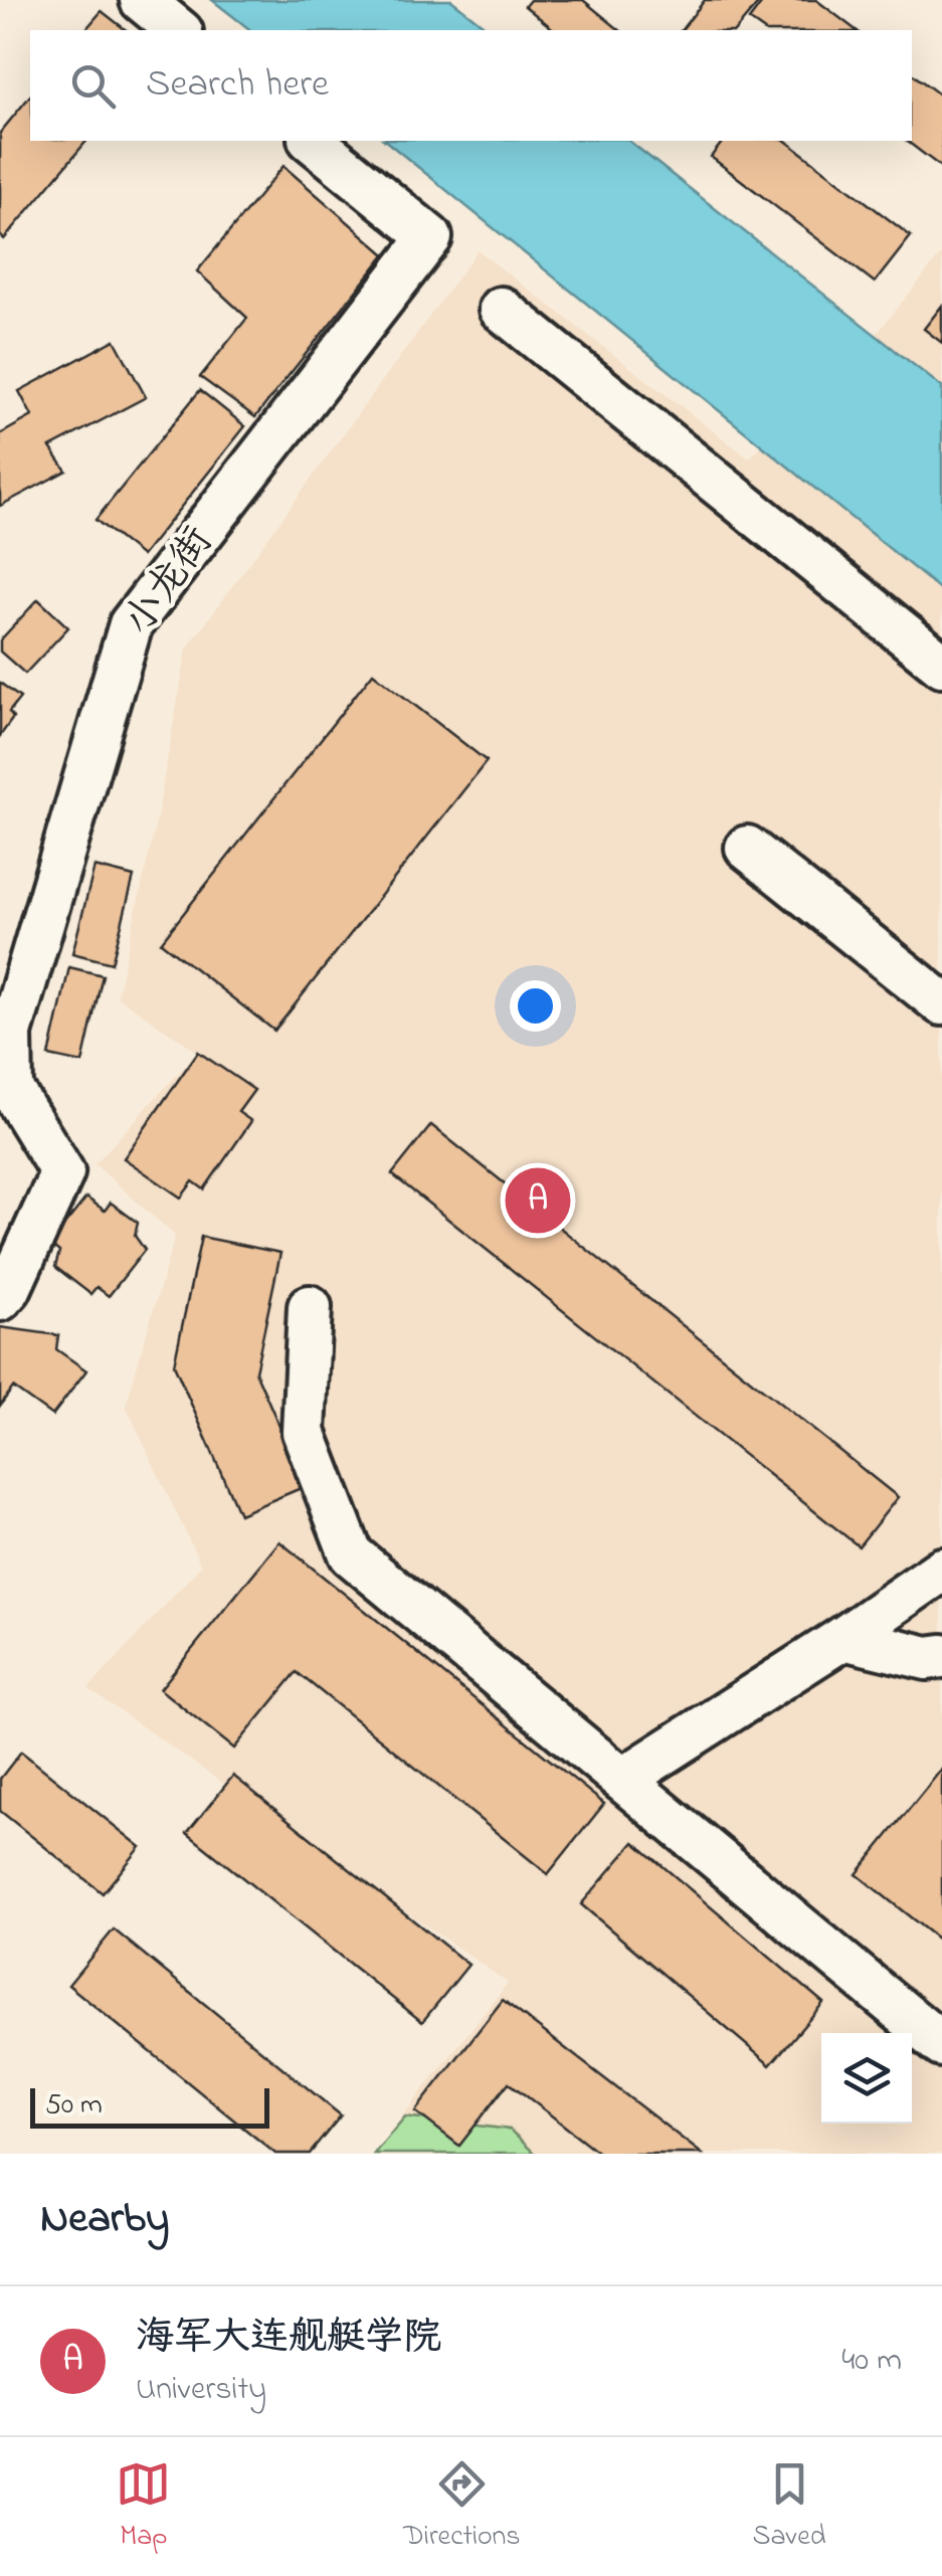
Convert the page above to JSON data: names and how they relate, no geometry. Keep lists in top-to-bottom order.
{
  "streets": {
    "street": ["小龙街"]
  },
  "scale_bar": "50 m",
  "page": {
    "search": "Search here",
    "pins": "A",
    "scale": "50 m",
    "heading": "Nearby",
    "list": [
      {
        "mark": "A",
        "name": "海军大连舰艇学院",
        "note": "University",
        "value": "40 m"
      }
    ],
    "nav": ["Map", "Directions", "Saved"]
  }
}
